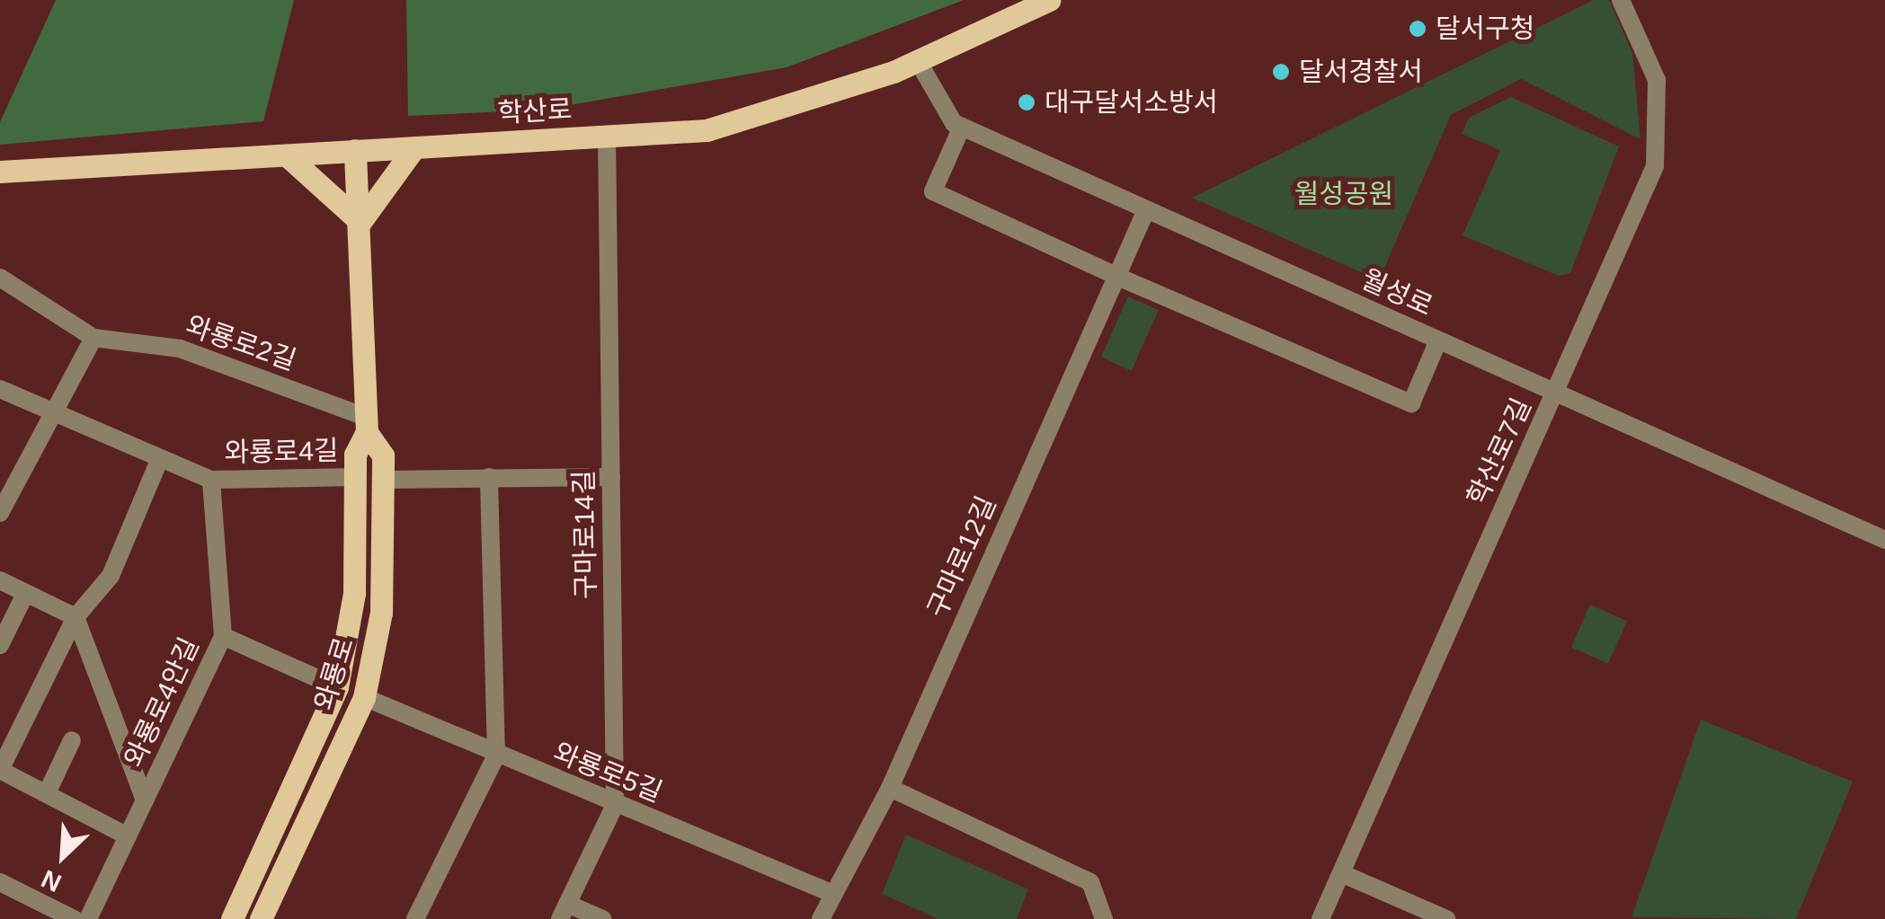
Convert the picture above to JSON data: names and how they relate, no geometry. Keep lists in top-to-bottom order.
{
  "streets": {
    "main road": ["학산로", "와룡로"],
    "street": [
      "월성로",
      "와룡로2길",
      "와룡로4길",
      "학산로7길",
      "구마로14길",
      "구마로12길",
      "와룡로4안길",
      "와룡로5길"
    ]
  },
  "crossings": [
    ["학산로", "구마로14길"],
    ["학산로", "와룡로"],
    ["월성로", "학산로7길"],
    ["월성로", "구마로12길"],
    ["와룡로2길", "와룡로"],
    ["와룡로4길", "와룡로"],
    ["와룡로4길", "와룡로4안길"],
    ["구마로14길", "와룡로5길"],
    ["구마로12길", "와룡로5길"],
    ["와룡로", "와룡로5길"]
  ],
  "parks": ["월성공원"],
  "places": ["달서구청", "달서경찰서", "대구달서소방서"],
  "north": "bottom left"
}
